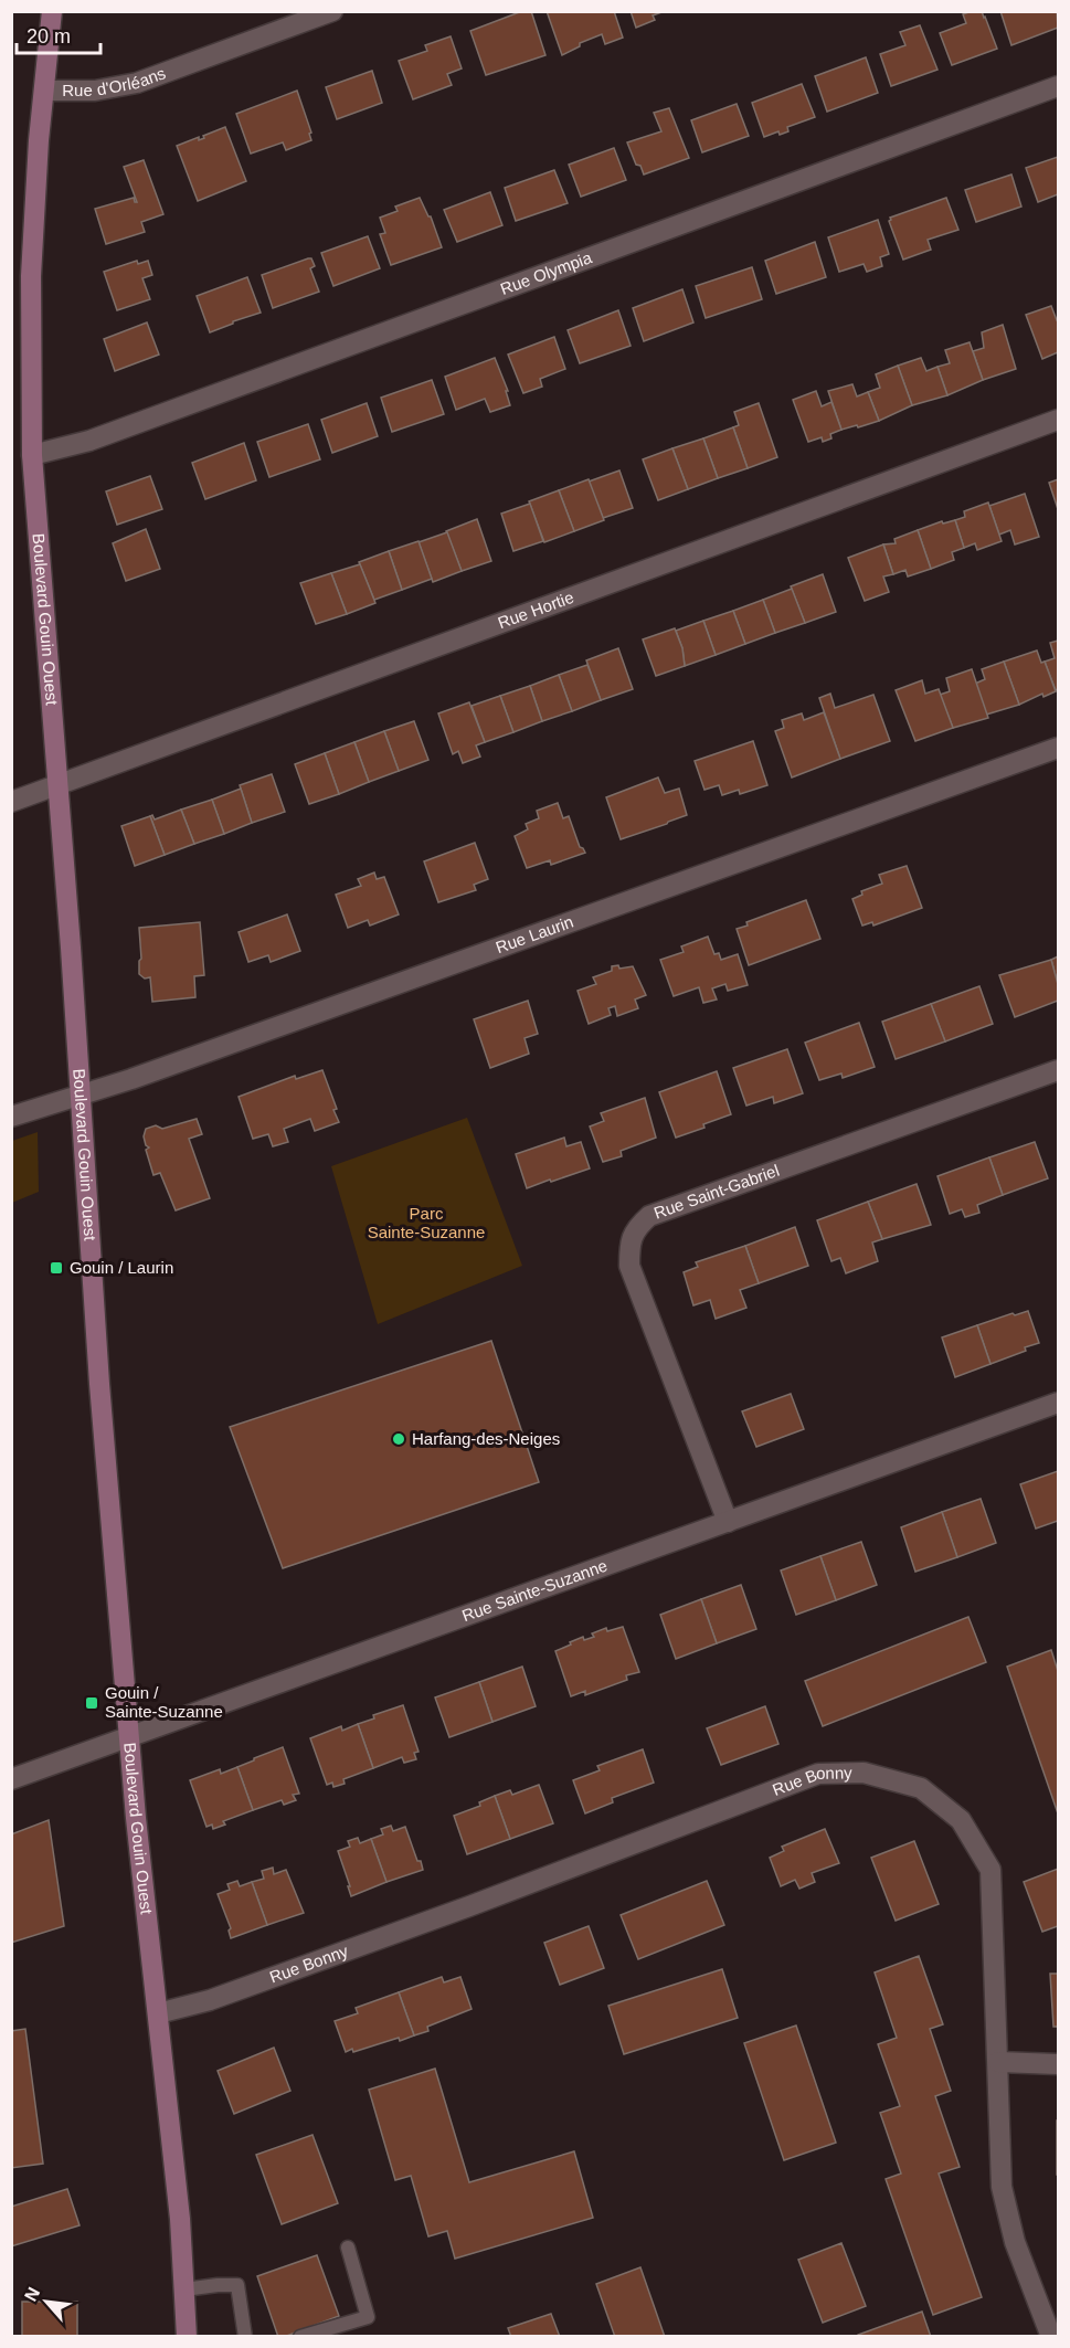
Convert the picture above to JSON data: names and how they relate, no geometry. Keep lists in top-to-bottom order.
{
  "streets": {
    "main road": ["Boulevard Gouin Ouest"],
    "street": [
      "Rue d'Orléans",
      "Rue Olympia",
      "Rue Hortie",
      "Rue Laurin",
      "Rue Saint-Gabriel",
      "Rue Sainte-Suzanne",
      "Rue Bonny"
    ]
  },
  "crossings": [
    ["Rue d'Orléans", "Boulevard Gouin Ouest"],
    ["Rue Olympia", "Boulevard Gouin Ouest"],
    ["Rue Hortie", "Boulevard Gouin Ouest"],
    ["Boulevard Gouin Ouest", "Rue Laurin"],
    ["Boulevard Gouin Ouest", "Rue Sainte-Suzanne"],
    ["Boulevard Gouin Ouest", "Rue Bonny"],
    ["Rue Saint-Gabriel", "Rue Sainte-Suzanne"]
  ],
  "parks": ["Parc Sainte-Suzanne"],
  "places": {
    "transit": ["Gouin / Laurin", "Gouin / Sainte-Suzanne"],
    "other": ["Harfang-des-Neiges"]
  },
  "scale_bar": "20 m",
  "north": "top left"
}
